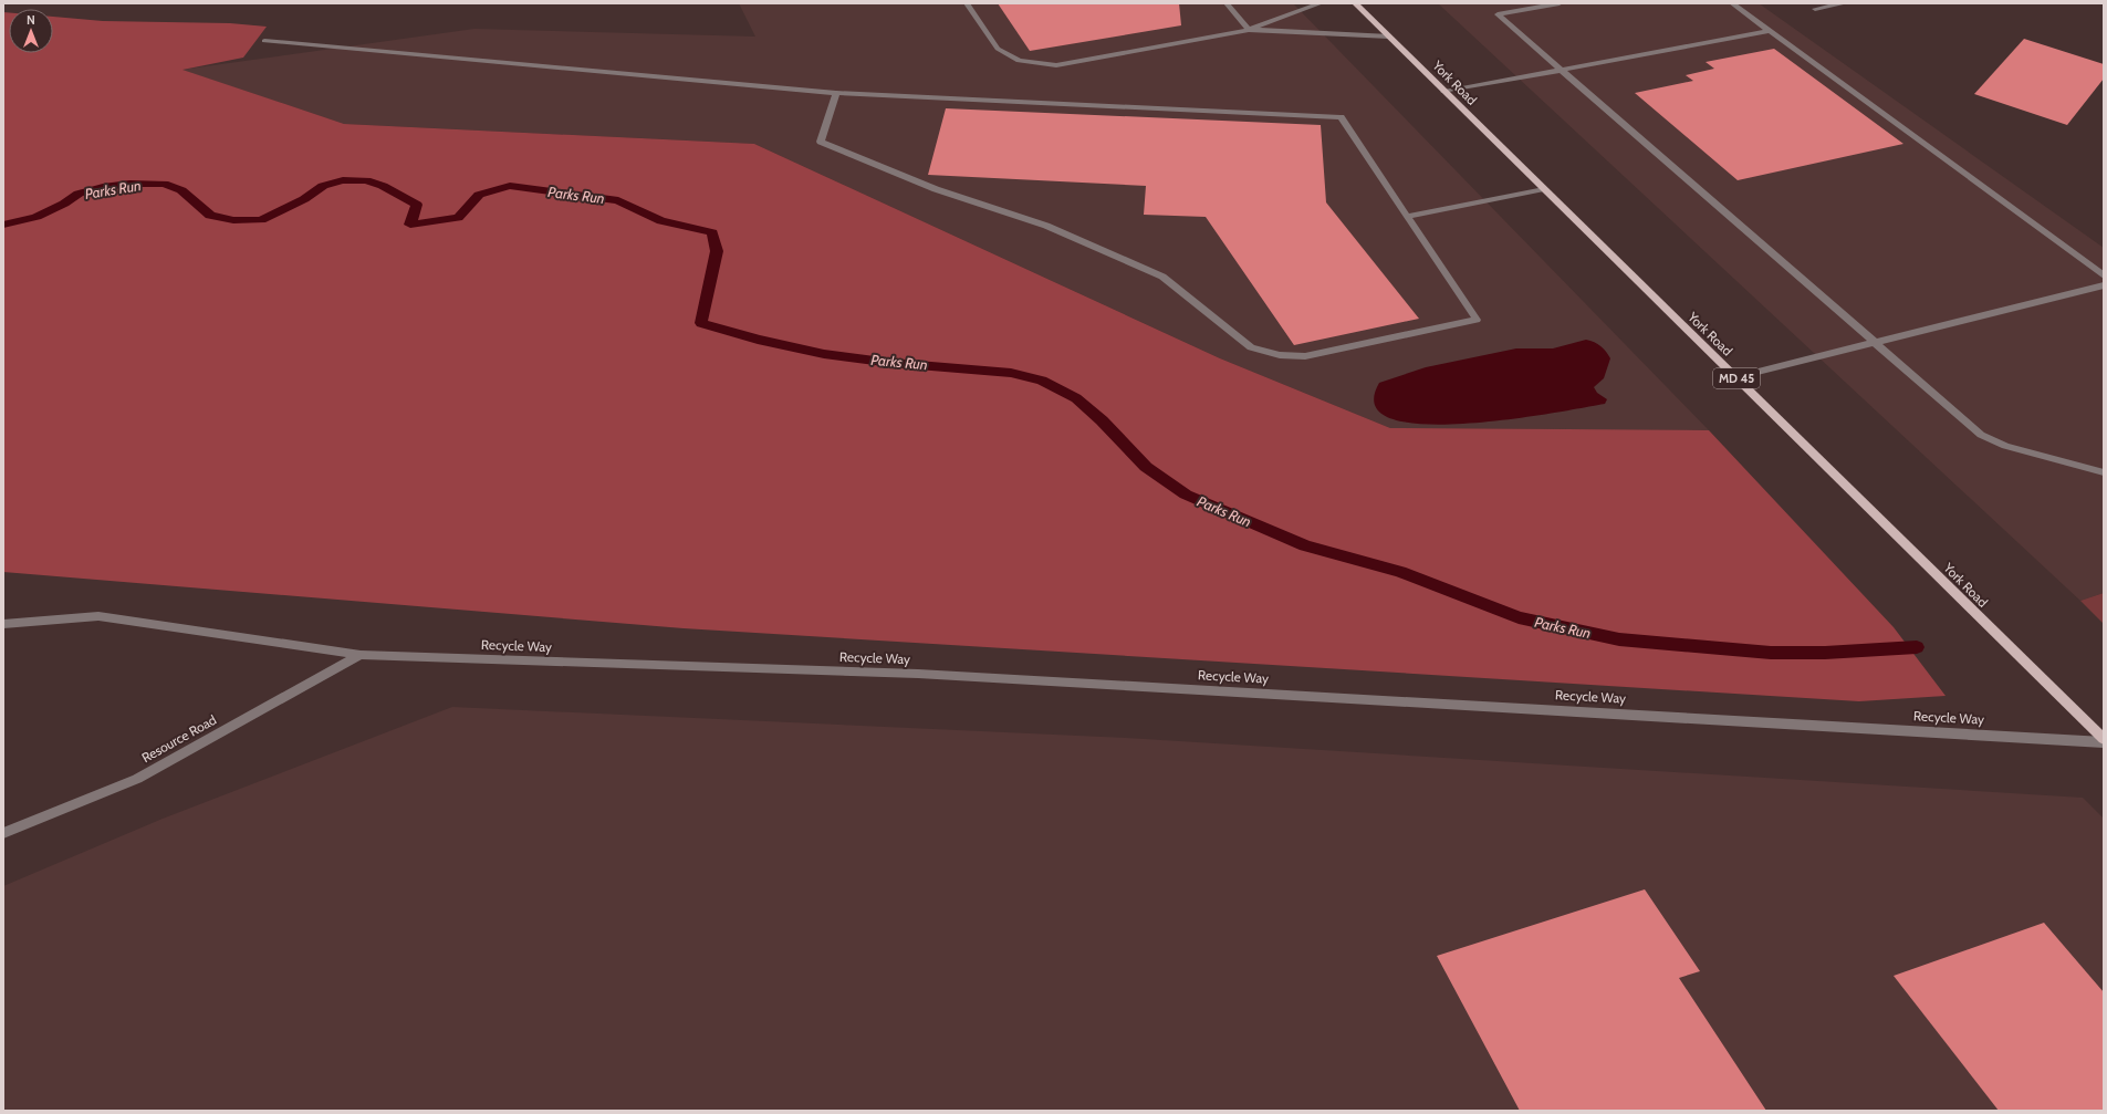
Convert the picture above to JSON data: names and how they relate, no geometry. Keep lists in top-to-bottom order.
{
  "streets": {
    "main road": ["York Road", "MD 45"],
    "street": ["Recycle Way", "Resource Road"]
  },
  "crossings": [
    ["York Road", "Recycle Way"],
    ["Recycle Way", "Resource Road"]
  ],
  "water": ["Parks Run"],
  "north": "top"
}
